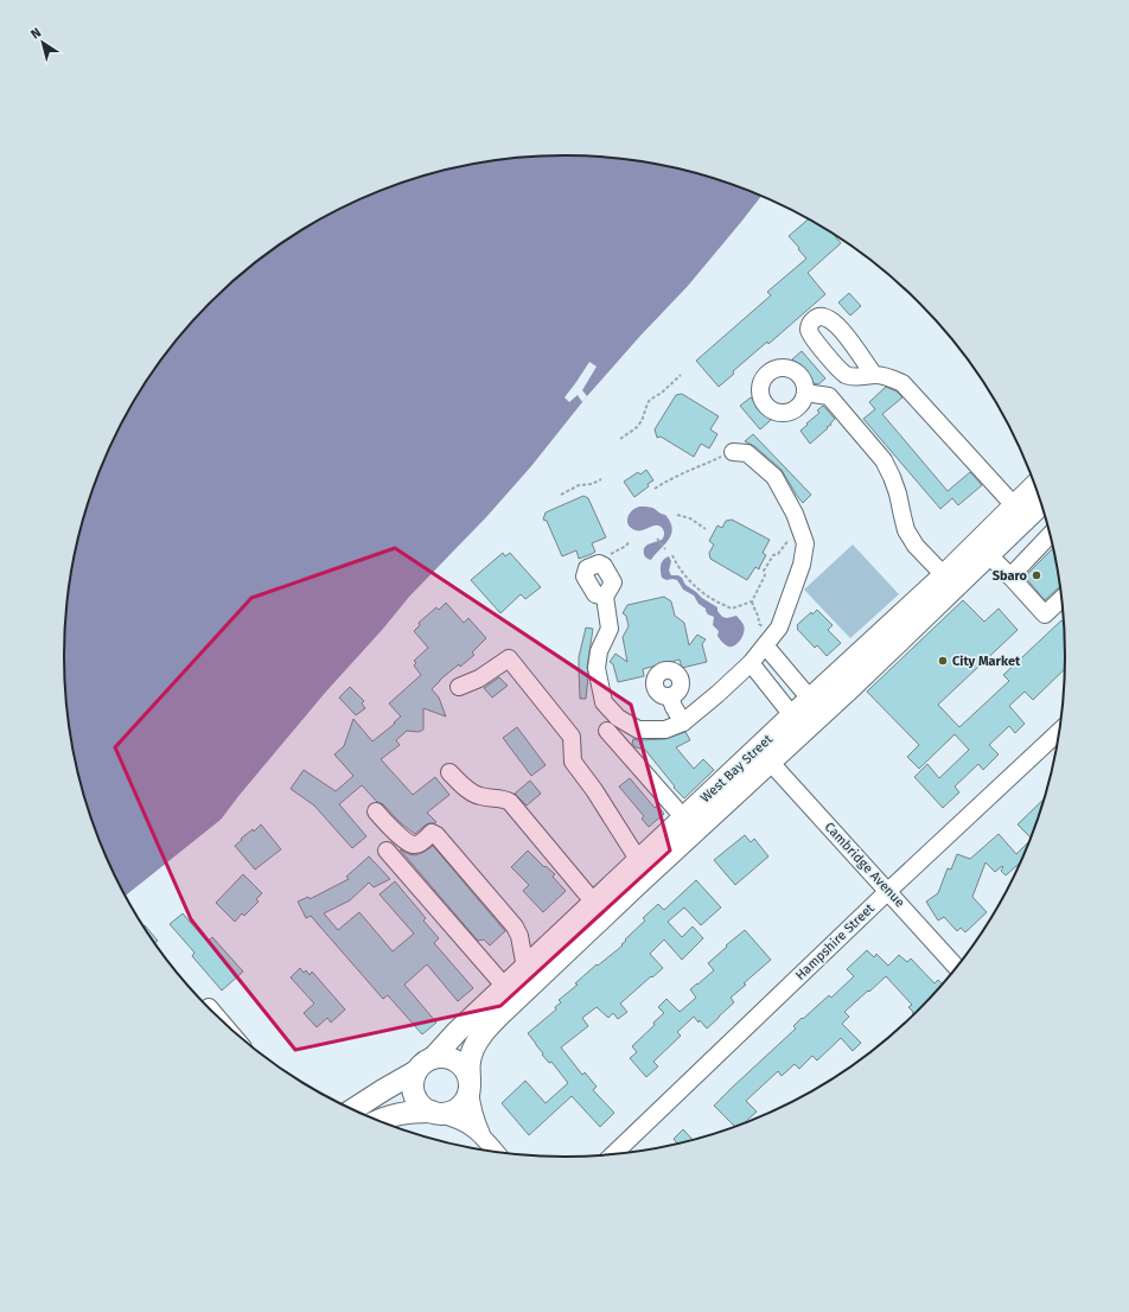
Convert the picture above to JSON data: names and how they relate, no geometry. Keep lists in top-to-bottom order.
{
  "streets": {
    "main road": ["West Bay Street"],
    "street": ["Cambridge Avenue", "Hampshire Street"]
  },
  "crossings": [
    ["West Bay Street", "Cambridge Avenue"],
    ["Cambridge Avenue", "Hampshire Street"]
  ],
  "places": ["Sbaro", "City Market"],
  "north": "top left"
}
